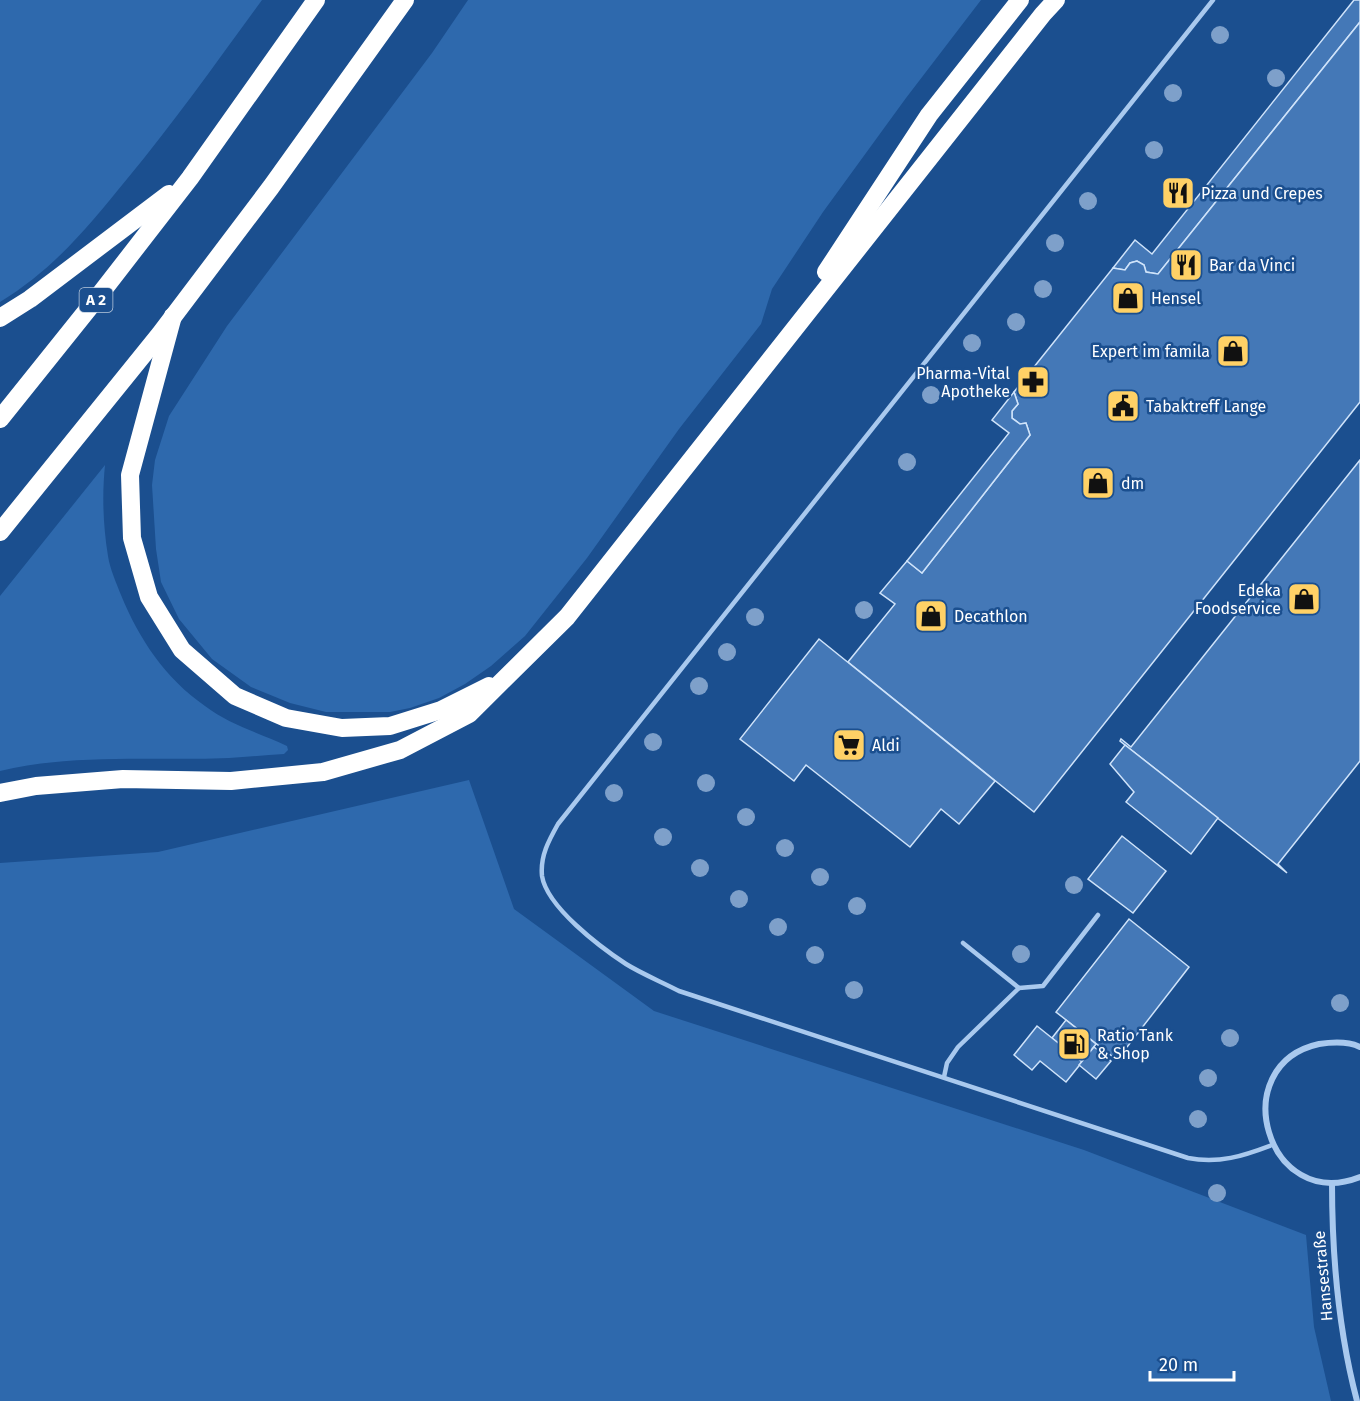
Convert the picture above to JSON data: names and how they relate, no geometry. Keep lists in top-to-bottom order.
{
  "streets": {
    "highway": ["A 2"],
    "street": ["Hansestraße"]
  },
  "places": {
    "restaurant": ["Pizza und Crepes", "Bar da Vinci"],
    "shop": [
      "Hensel",
      "Expert im famila",
      "dm",
      "Edeka Foodservice",
      "Decathlon"
    ],
    "pharmacy": ["Pharma-Vital Apotheke"],
    "public building": ["Tabaktreff Lange"],
    "supermarket": ["Aldi"],
    "fuel station": ["Ratio Tank & Shop"]
  },
  "scale_bar": "20 m"
}
